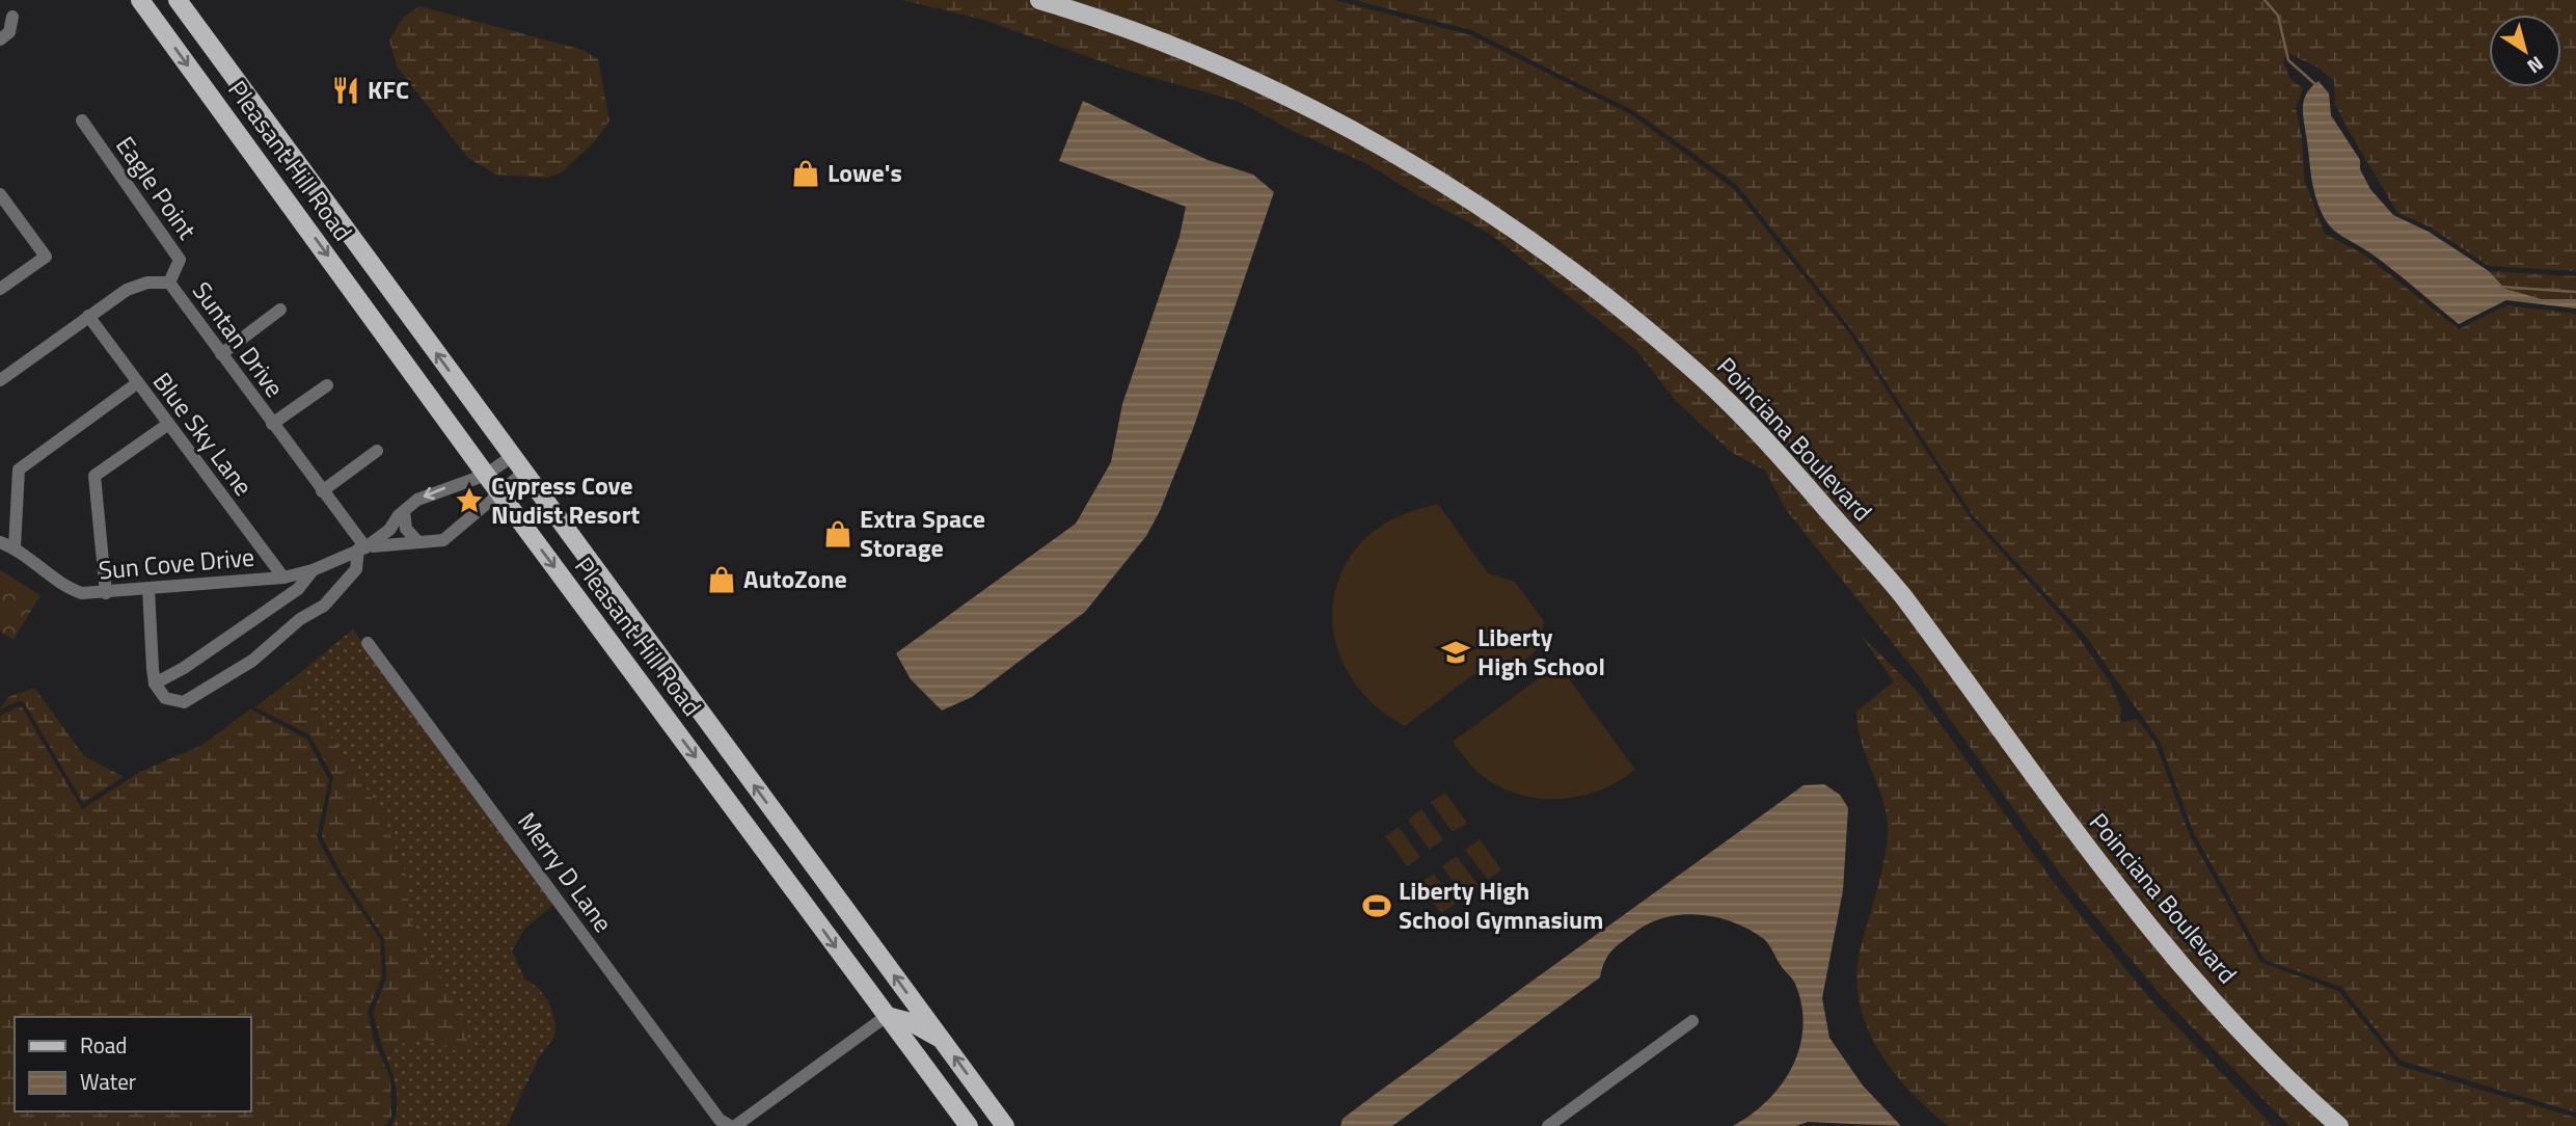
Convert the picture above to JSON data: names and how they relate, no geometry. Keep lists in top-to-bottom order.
{
  "streets": {
    "main road": ["Pleasant Hill Road", "Poinciana Boulevard"],
    "street": [
      "Eagle Point",
      "Suntan Drive",
      "Blue Sky Lane",
      "Sun Cove Drive",
      "Merry D Lane"
    ]
  },
  "crossings": [
    ["Pleasant Hill Road", "Sun Cove Drive"],
    ["Pleasant Hill Road", "Merry D Lane"],
    ["Eagle Point", "Suntan Drive"],
    ["Suntan Drive", "Blue Sky Lane"],
    ["Suntan Drive", "Sun Cove Drive"],
    ["Blue Sky Lane", "Sun Cove Drive"]
  ],
  "places": {
    "restaurant": ["KFC"],
    "shop": ["Lowe's", "Extra Space Storage", "AutoZone"],
    "place": ["Cypress Cove Nudist Resort"],
    "school or university": ["Liberty High School"],
    "sports": ["Liberty High School Gymnasium"]
  },
  "legend": ["Road", "Water"],
  "north": "bottom right"
}
